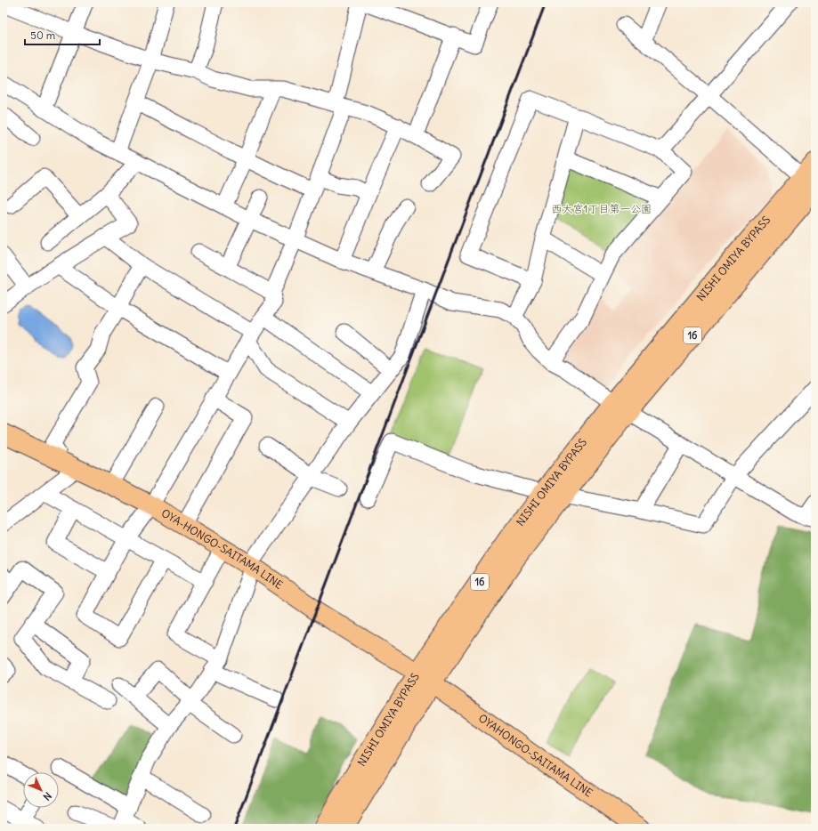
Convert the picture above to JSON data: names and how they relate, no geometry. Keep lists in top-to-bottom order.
{
  "streets": {
    "highway": ["NISHI OMIYA BYPASS", "16"],
    "main road": ["OYA-HONGO-SAITAMA LINE", "OYAHONGO-SAITAMA LINE"]
  },
  "crossings": [
    ["NISHI OMIYA BYPASS", "OYA-HONGO-SAITAMA LINE"],
    ["NISHI OMIYA BYPASS", "OYAHONGO-SAITAMA LINE"],
    ["OYA-HONGO-SAITAMA LINE", "OYAHONGO-SAITAMA LINE"]
  ],
  "parks": ["西大宮1丁目第一公園"],
  "scale_bar": "50 m",
  "north": "bottom right"
}
